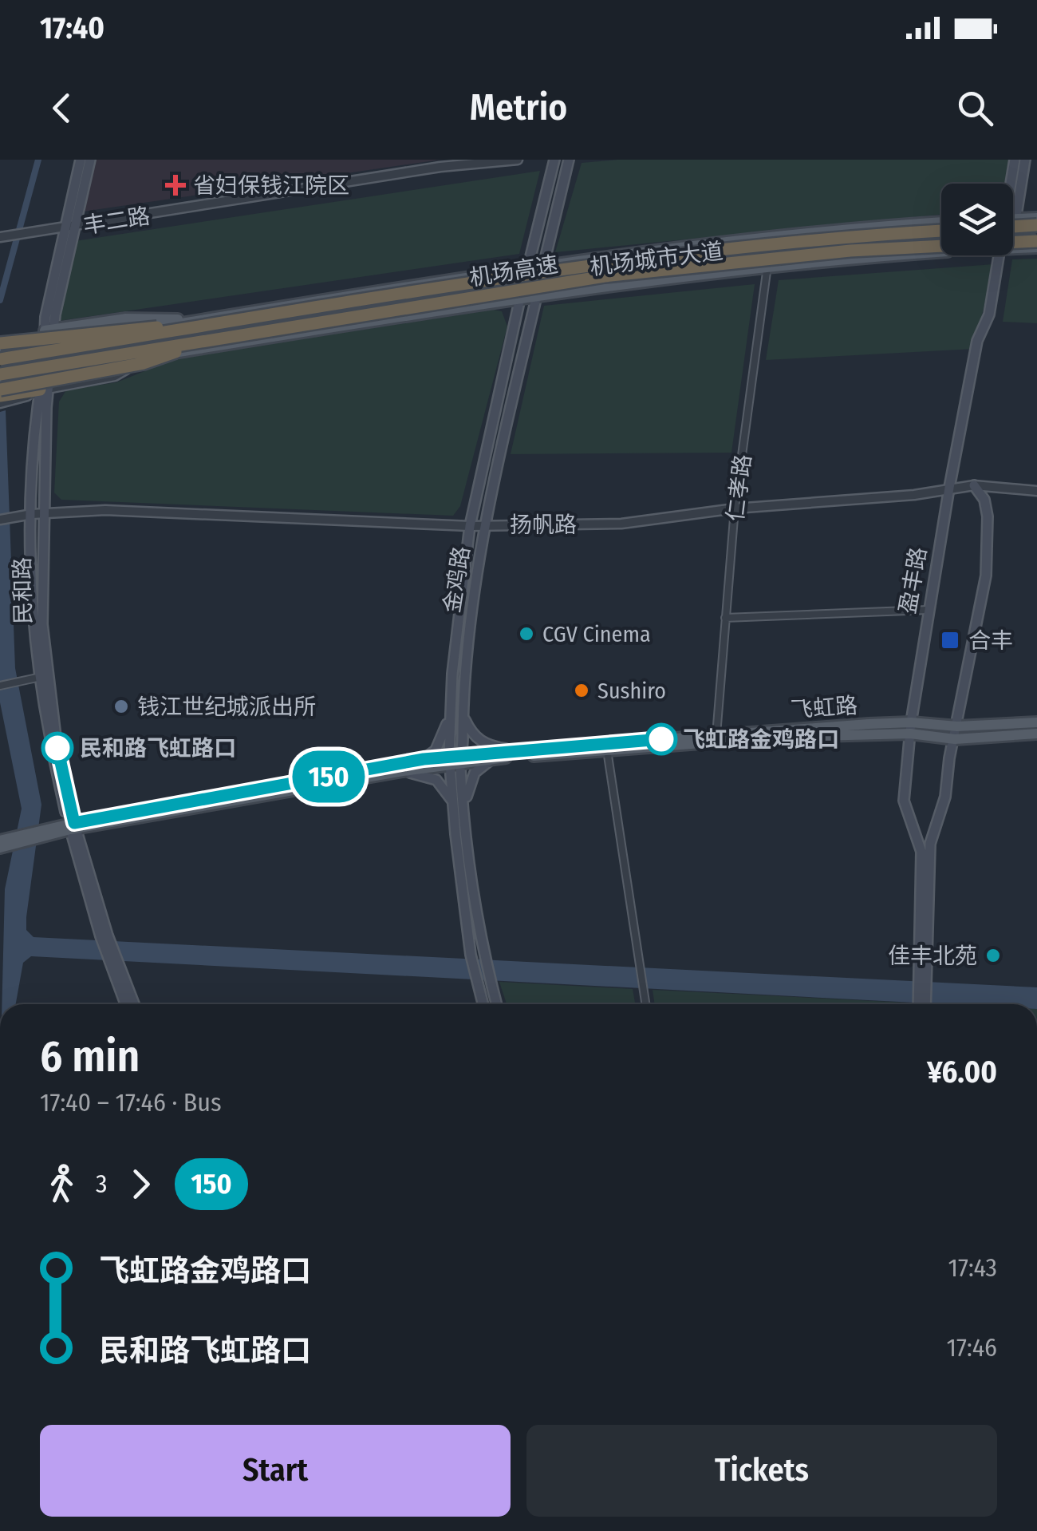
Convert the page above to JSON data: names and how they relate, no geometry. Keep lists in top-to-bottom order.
{
  "streets": {
    "highway": ["机场高速"],
    "main road": [
      "机场城市大道",
      "金鸡路",
      "盈丰路",
      "民和路",
      "飞虹路"
    ],
    "street": ["丰二路", "仁孝路", "扬帆路"]
  },
  "crossings": [
    ["丰二路", "民和路"],
    ["机场城市大道", "机场高速"],
    ["机场城市大道", "仁孝路"],
    ["机场城市大道", "金鸡路"],
    ["机场城市大道", "民和路"],
    ["仁孝路", "扬帆路"],
    ["仁孝路", "飞虹路"],
    ["扬帆路", "金鸡路"],
    ["扬帆路", "盈丰路"],
    ["扬帆路", "民和路"],
    ["金鸡路", "飞虹路"],
    ["盈丰路", "飞虹路"],
    ["民和路", "飞虹路"]
  ],
  "places": {
    "health": ["省妇保钱江院区"],
    "other": [
      "CGV Cinema",
      "Sushiro",
      "钱江世纪城派出所",
      "飞虹路金鸡路口",
      "民和路飞虹路口",
      "佳丰北苑"
    ],
    "transit": ["合丰"]
  },
  "lines": ["bus line 150"],
  "page": {
    "status": "17:40",
    "header": "Metrio",
    "on_map": "150",
    "heading": ["6 min", "17:40 – 17:46 · Bus", "¥6.00"],
    "legs": ["3", "150"],
    "list": [
      {
        "name": "飞虹路金鸡路口",
        "value": "17:43"
      },
      {
        "name": "民和路飞虹路口",
        "value": "17:46"
      }
    ],
    "buttons": ["Start", "Tickets"]
  }
}
